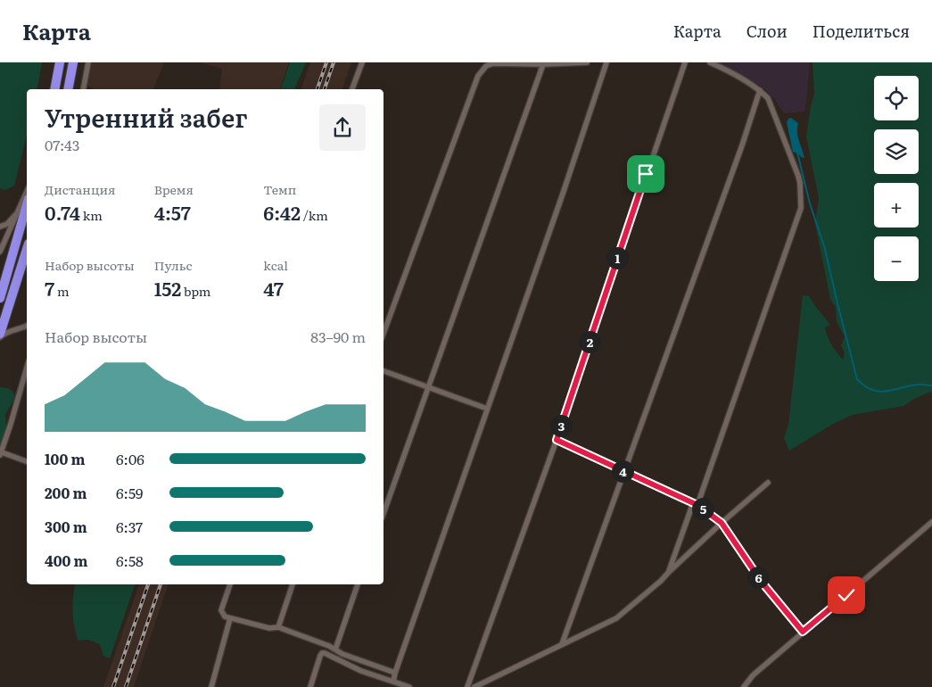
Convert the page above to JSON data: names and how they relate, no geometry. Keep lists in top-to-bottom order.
{
  "page": {
    "header": "Карта",
    "nav": ["Карта", "Слои", "Поделиться"],
    "map_buttons": ["+", "−"],
    "heading": ["Утренний забег", "07:43"],
    "stats": [
      ["Дистанция", "0.74 km"],
      ["Время", "4:57"],
      ["Темп", "6:42 /km"],
      ["Набор высоты", "7 m"],
      ["Пульс", "152 bpm"],
      ["kcal", "47"]
    ],
    "pins": [
      "1",
      "2",
      "3",
      "4",
      "5",
      "6"
    ],
    "chart": ["Набор высоты", "83–90 m"],
    "list": [
      {
        "name": "100 m",
        "note": "6:06"
      },
      {
        "name": "200 m",
        "note": "6:59"
      },
      {
        "name": "300 m",
        "note": "6:37"
      },
      {
        "name": "400 m",
        "note": "6:58"
      }
    ]
  }
}
